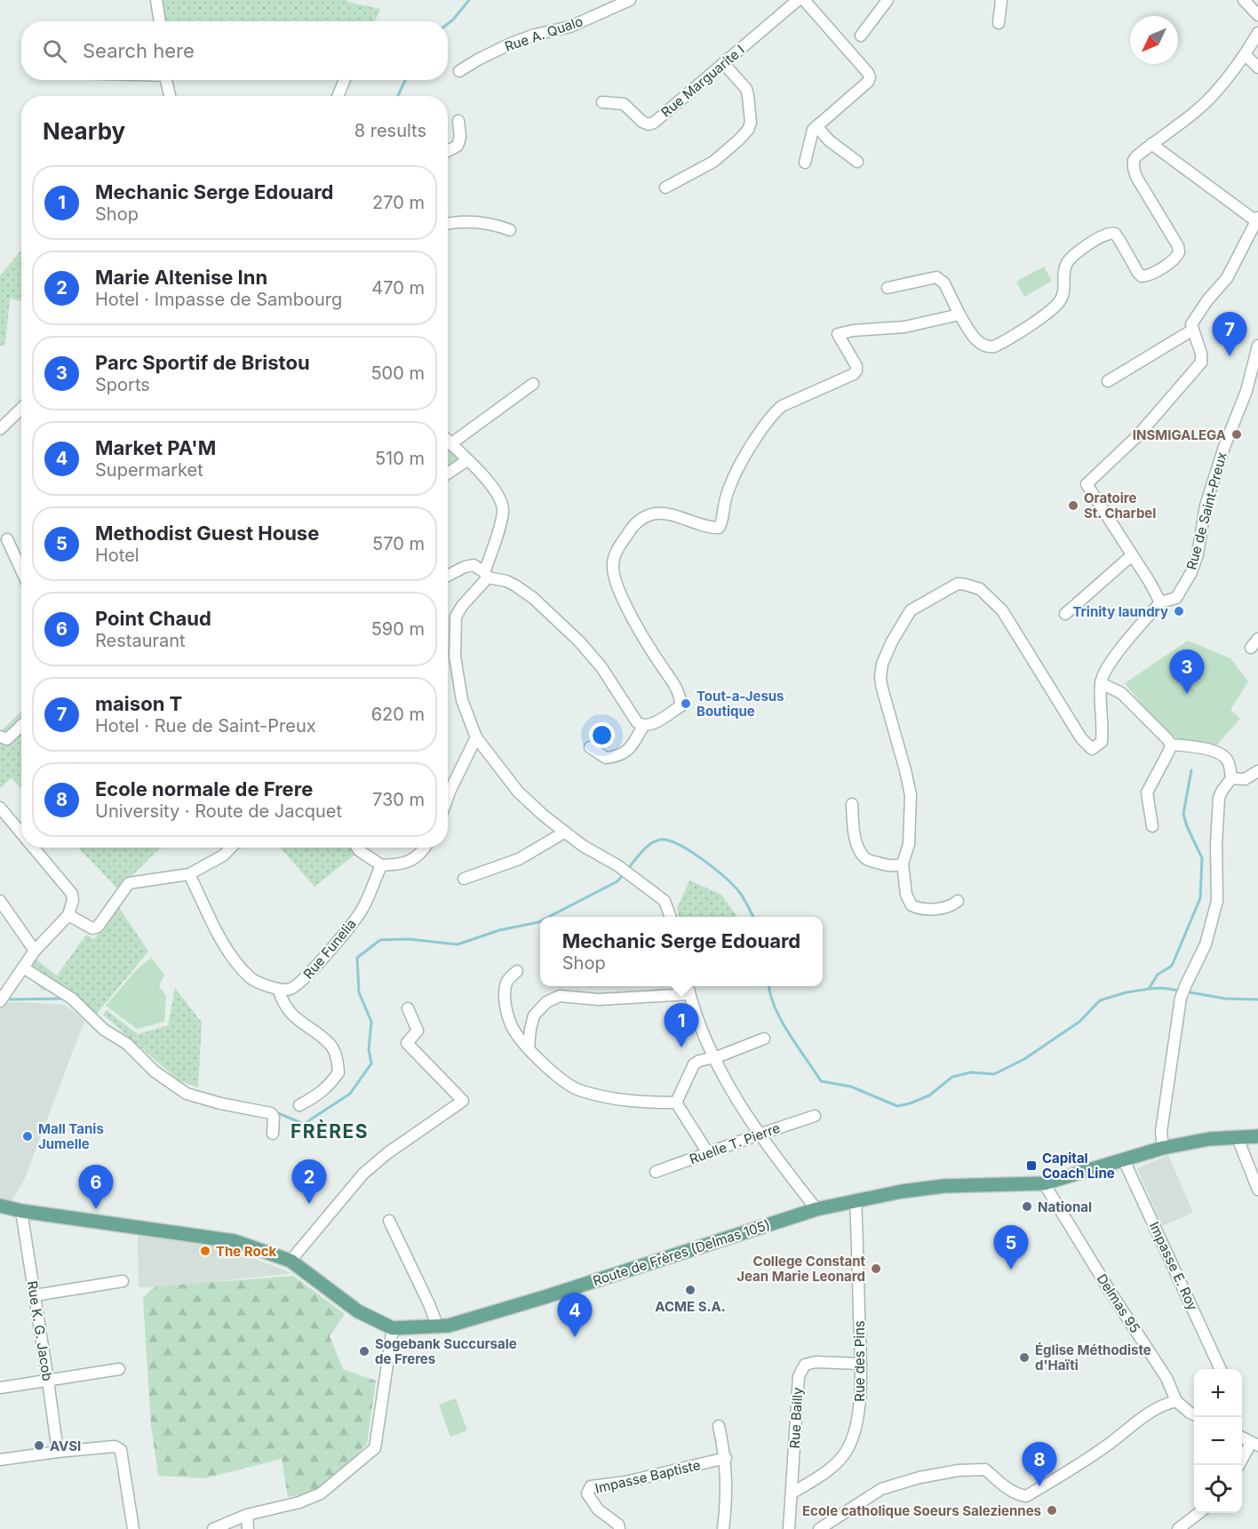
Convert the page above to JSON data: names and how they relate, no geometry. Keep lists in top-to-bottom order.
{
  "streets": {
    "main road": ["Route de Frères (Delmas 105)"],
    "street": [
      "Rue A. Qualo",
      "Rue Marguarite I",
      "Rue de Saint-Preux",
      "Rue Funelia",
      "Ruelle T. Pierre",
      "Impasse E. Roy",
      "Delmas 95",
      "Rue K. G. Jacob",
      "Rue des Pins",
      "Rue Bailly",
      "Impasse Baptiste"
    ]
  },
  "crossings": [
    ["Route de Frères (Delmas 105)", "Impasse E. Roy"],
    ["Route de Frères (Delmas 105)", "Delmas 95"],
    ["Route de Frères (Delmas 105)", "Rue K. G. Jacob"],
    ["Route de Frères (Delmas 105)", "Rue des Pins"],
    ["Rue des Pins", "Rue Bailly"]
  ],
  "districts": ["FRÈRES"],
  "places": {
    "other": [
      "INSMIGALEGA",
      "Oratoire St. Charbel",
      "Trinity laundry",
      "Tout-a-Jesus Boutique",
      "Mall Tanis Jumelle",
      "National",
      "The Rock",
      "College Constant Jean Marie Leonard",
      "ACME S.A.",
      "Sogebank Succursale de Freres",
      "Église Méthodiste d'Haïti",
      "AVSI",
      "Ecole catholique Soeurs Saleziennes"
    ],
    "transit": ["Capital Coach Line"]
  },
  "north": "bottom left",
  "page": {
    "search": "Search here",
    "heading": ["Nearby", "8 results"],
    "list": [
      {
        "mark": "1",
        "name": "Mechanic Serge Edouard",
        "note": "Shop",
        "value": "270 m"
      },
      {
        "mark": "2",
        "name": "Marie Altenise Inn",
        "note": "Hotel · Impasse de Sambourg",
        "value": "470 m"
      },
      {
        "mark": "3",
        "name": "Parc Sportif de Bristou",
        "note": "Sports",
        "value": "500 m"
      },
      {
        "mark": "4",
        "name": "Market PA'M",
        "note": "Supermarket",
        "value": "510 m"
      },
      {
        "mark": "5",
        "name": "Methodist Guest House",
        "note": "Hotel",
        "value": "570 m"
      },
      {
        "mark": "6",
        "name": "Point Chaud",
        "note": "Restaurant",
        "value": "590 m"
      },
      {
        "mark": "7",
        "name": "maison T",
        "note": "Hotel · Rue de Saint-Preux",
        "value": "620 m"
      },
      {
        "mark": "8",
        "name": "Ecole normale de Frere",
        "note": "University · Route de Jacquet",
        "value": "730 m"
      }
    ],
    "pins": [
      "7",
      "3",
      "1",
      "2",
      "6",
      "5",
      "4",
      "8"
    ],
    "popup": ["Mechanic Serge Edouard", "Shop"],
    "map_buttons": ["+", "−"]
  }
}
